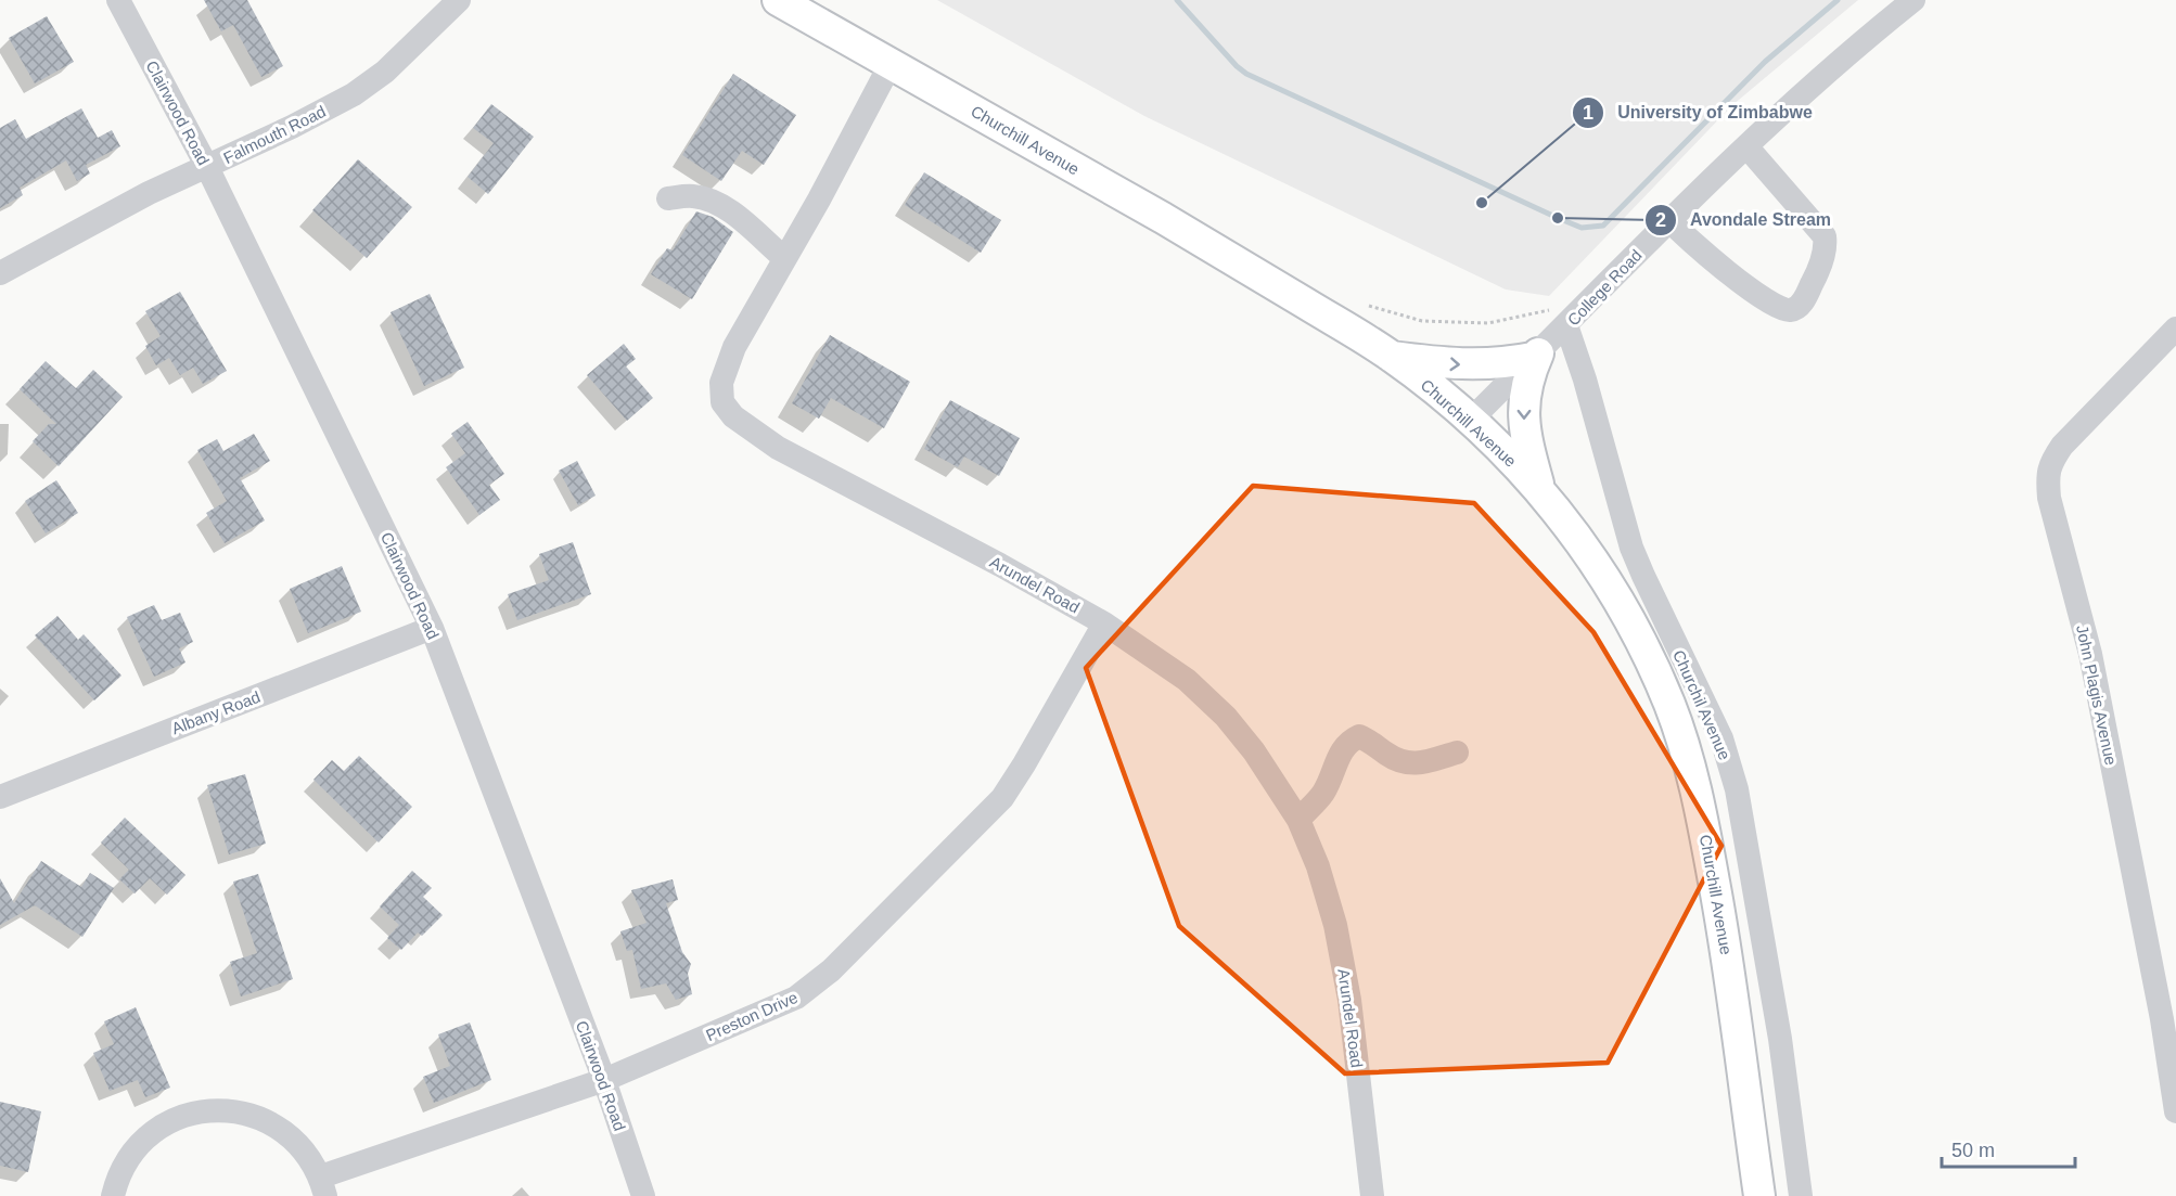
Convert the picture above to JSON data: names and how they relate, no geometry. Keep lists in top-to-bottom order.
{
  "streets": {
    "main road": ["Churchill Avenue"],
    "street": [
      "Clairwood Road",
      "Falmouth Road",
      "College Road",
      "Arundel Road",
      "John Plagis Avenue",
      "Churchil Avenue",
      "Albany Road",
      "Preston Drive"
    ]
  },
  "crossings": [
    ["Clairwood Road", "Falmouth Road"],
    ["Clairwood Road", "Albany Road"],
    ["Clairwood Road", "Preston Drive"],
    ["Churchill Avenue", "College Road"],
    ["Churchill Avenue", "Arundel Road"],
    ["College Road", "Churchil Avenue"],
    ["Arundel Road", "Preston Drive"]
  ],
  "places": ["University of Zimbabwe", "Avondale Stream"],
  "scale_bar": "50 m"
}
